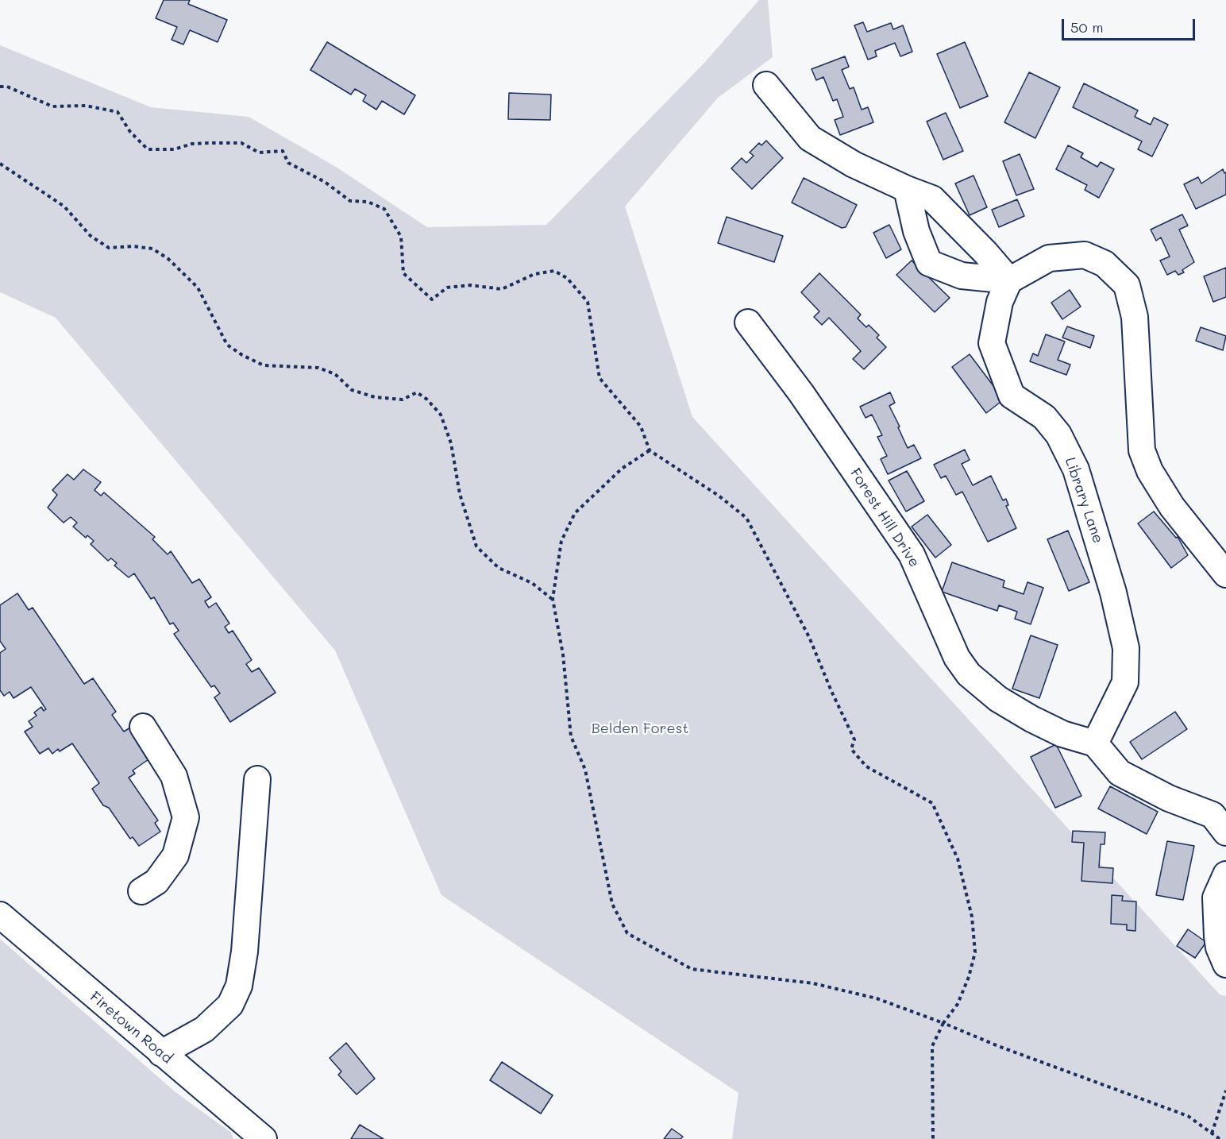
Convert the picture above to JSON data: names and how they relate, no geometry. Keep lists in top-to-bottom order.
{
  "streets": {
    "street": ["Library Lane", "Forest Hill Drive", "Firetown Road"]
  },
  "crossings": [
    ["Library Lane", "Forest Hill Drive"]
  ],
  "parks": ["Belden Forest"],
  "scale_bar": "50 m"
}
